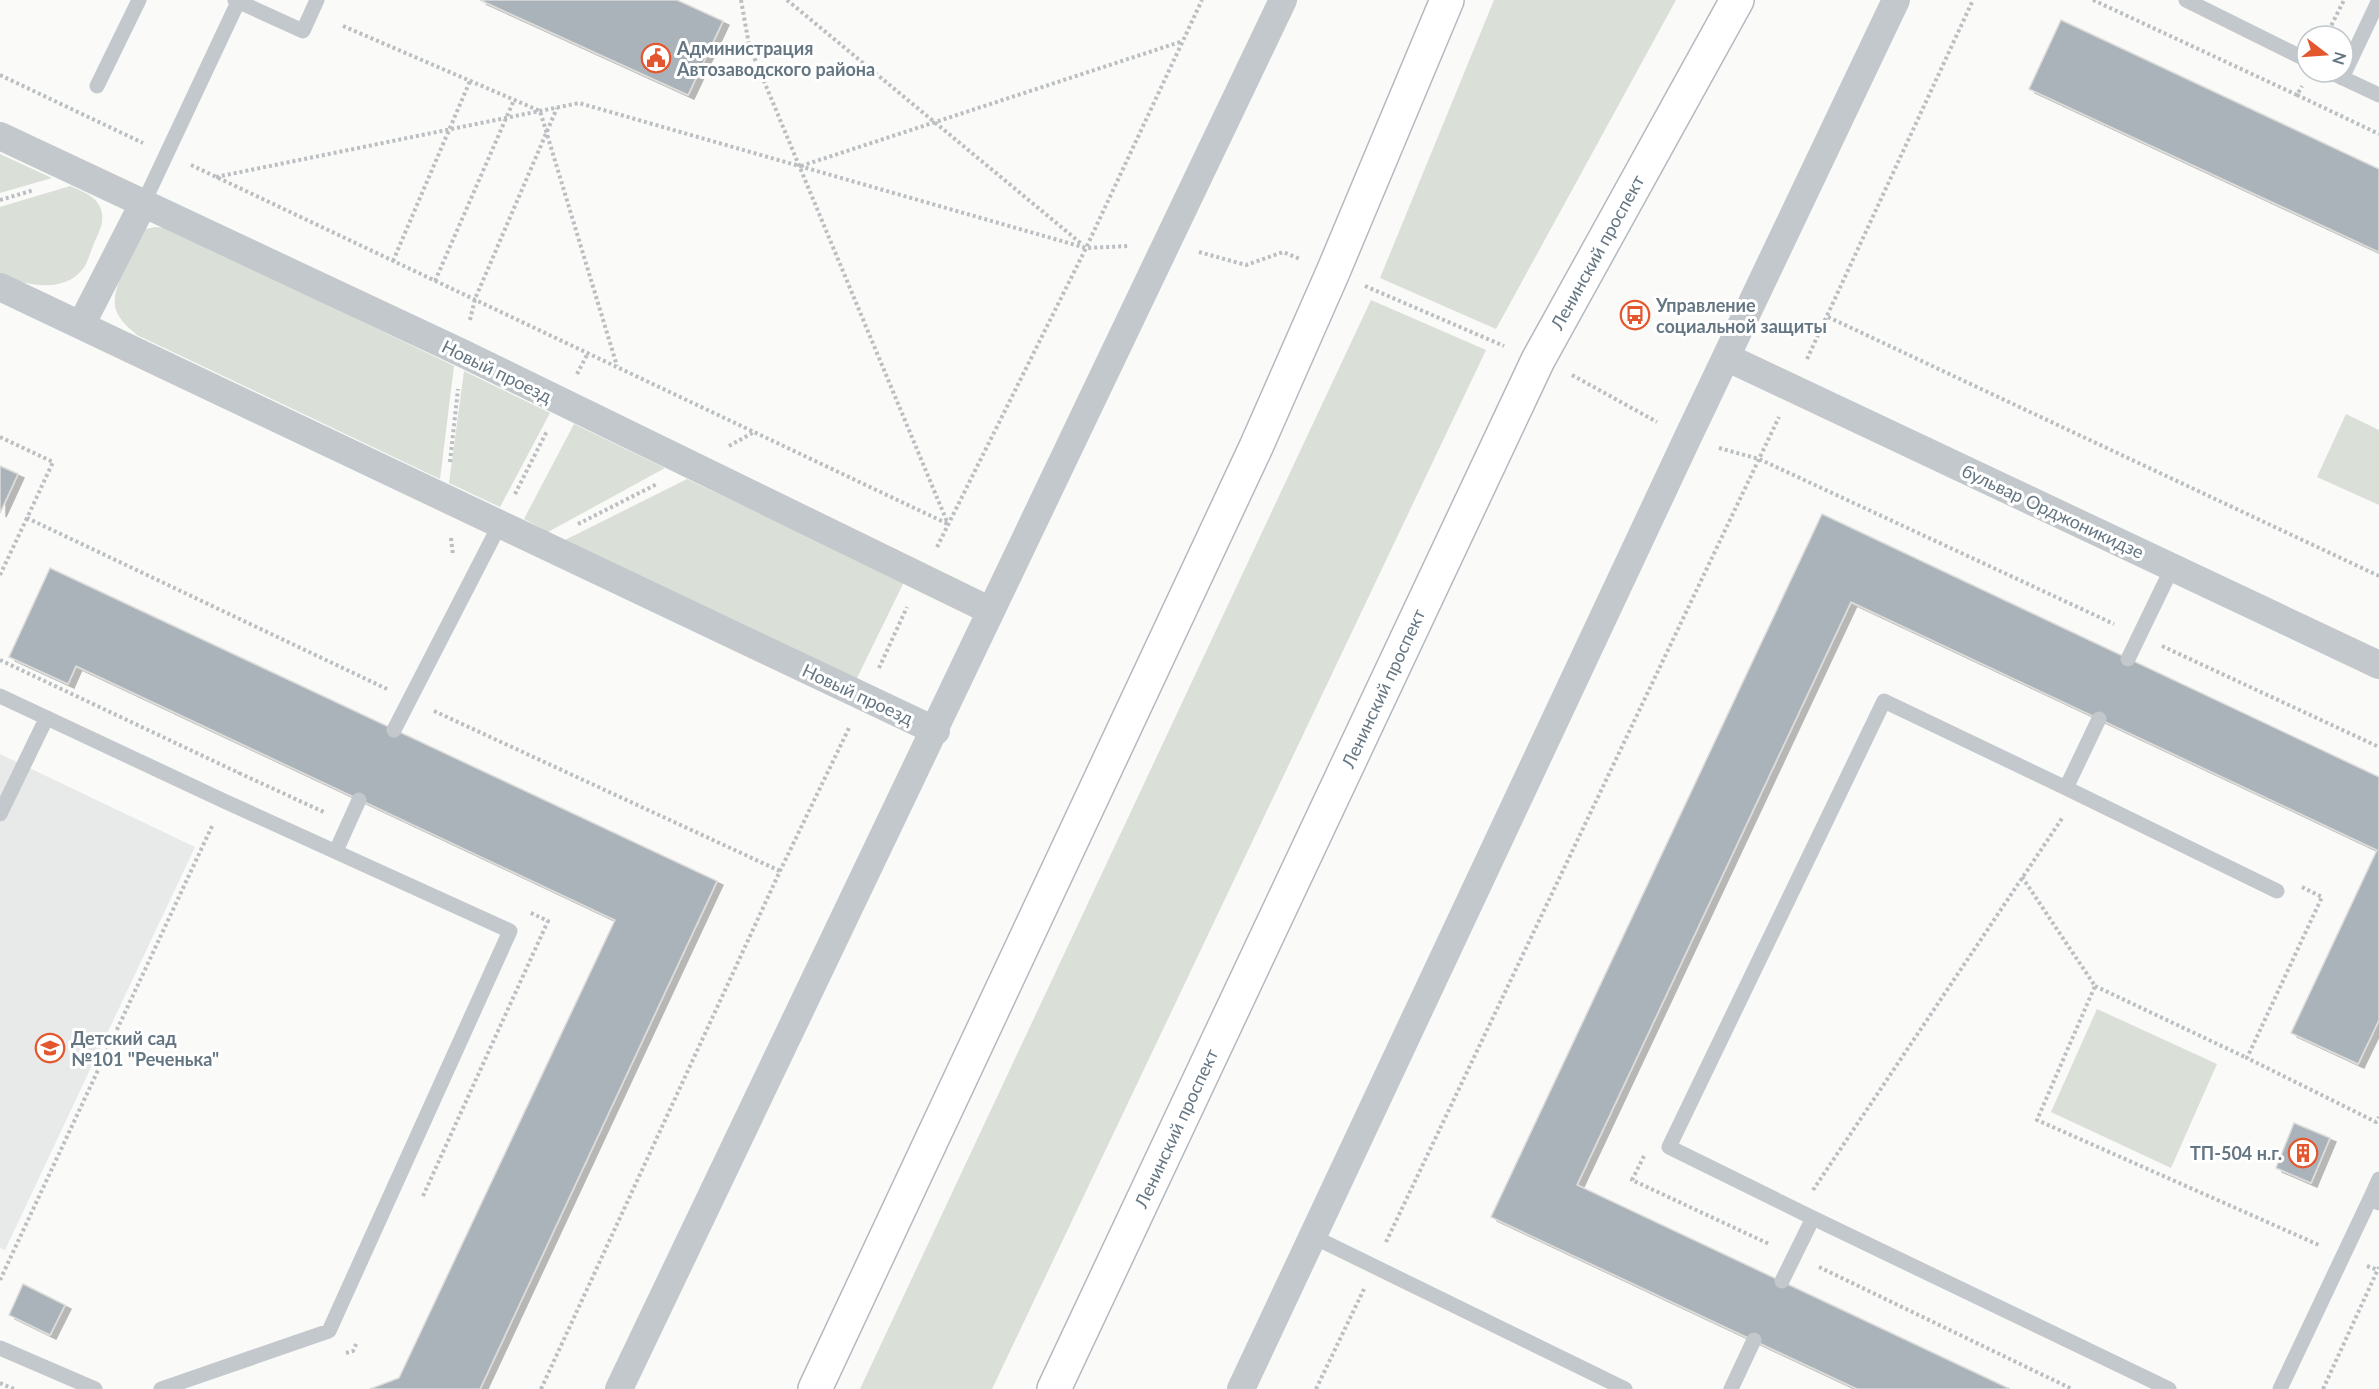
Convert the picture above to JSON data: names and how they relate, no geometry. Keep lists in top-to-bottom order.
{
  "streets": {
    "main road": ["Ленинский проспект"],
    "street": ["Новый проезд", "бульвар Орджоникидзе"]
  },
  "places": {
    "public building": ["Администрация Автозаводского района"],
    "bus stop": ["Управление социальной защиты"],
    "school or university": ["Детский сад №101 \"Реченька\""],
    "building": ["ТП-504 н.г."]
  },
  "north": "right"
}
